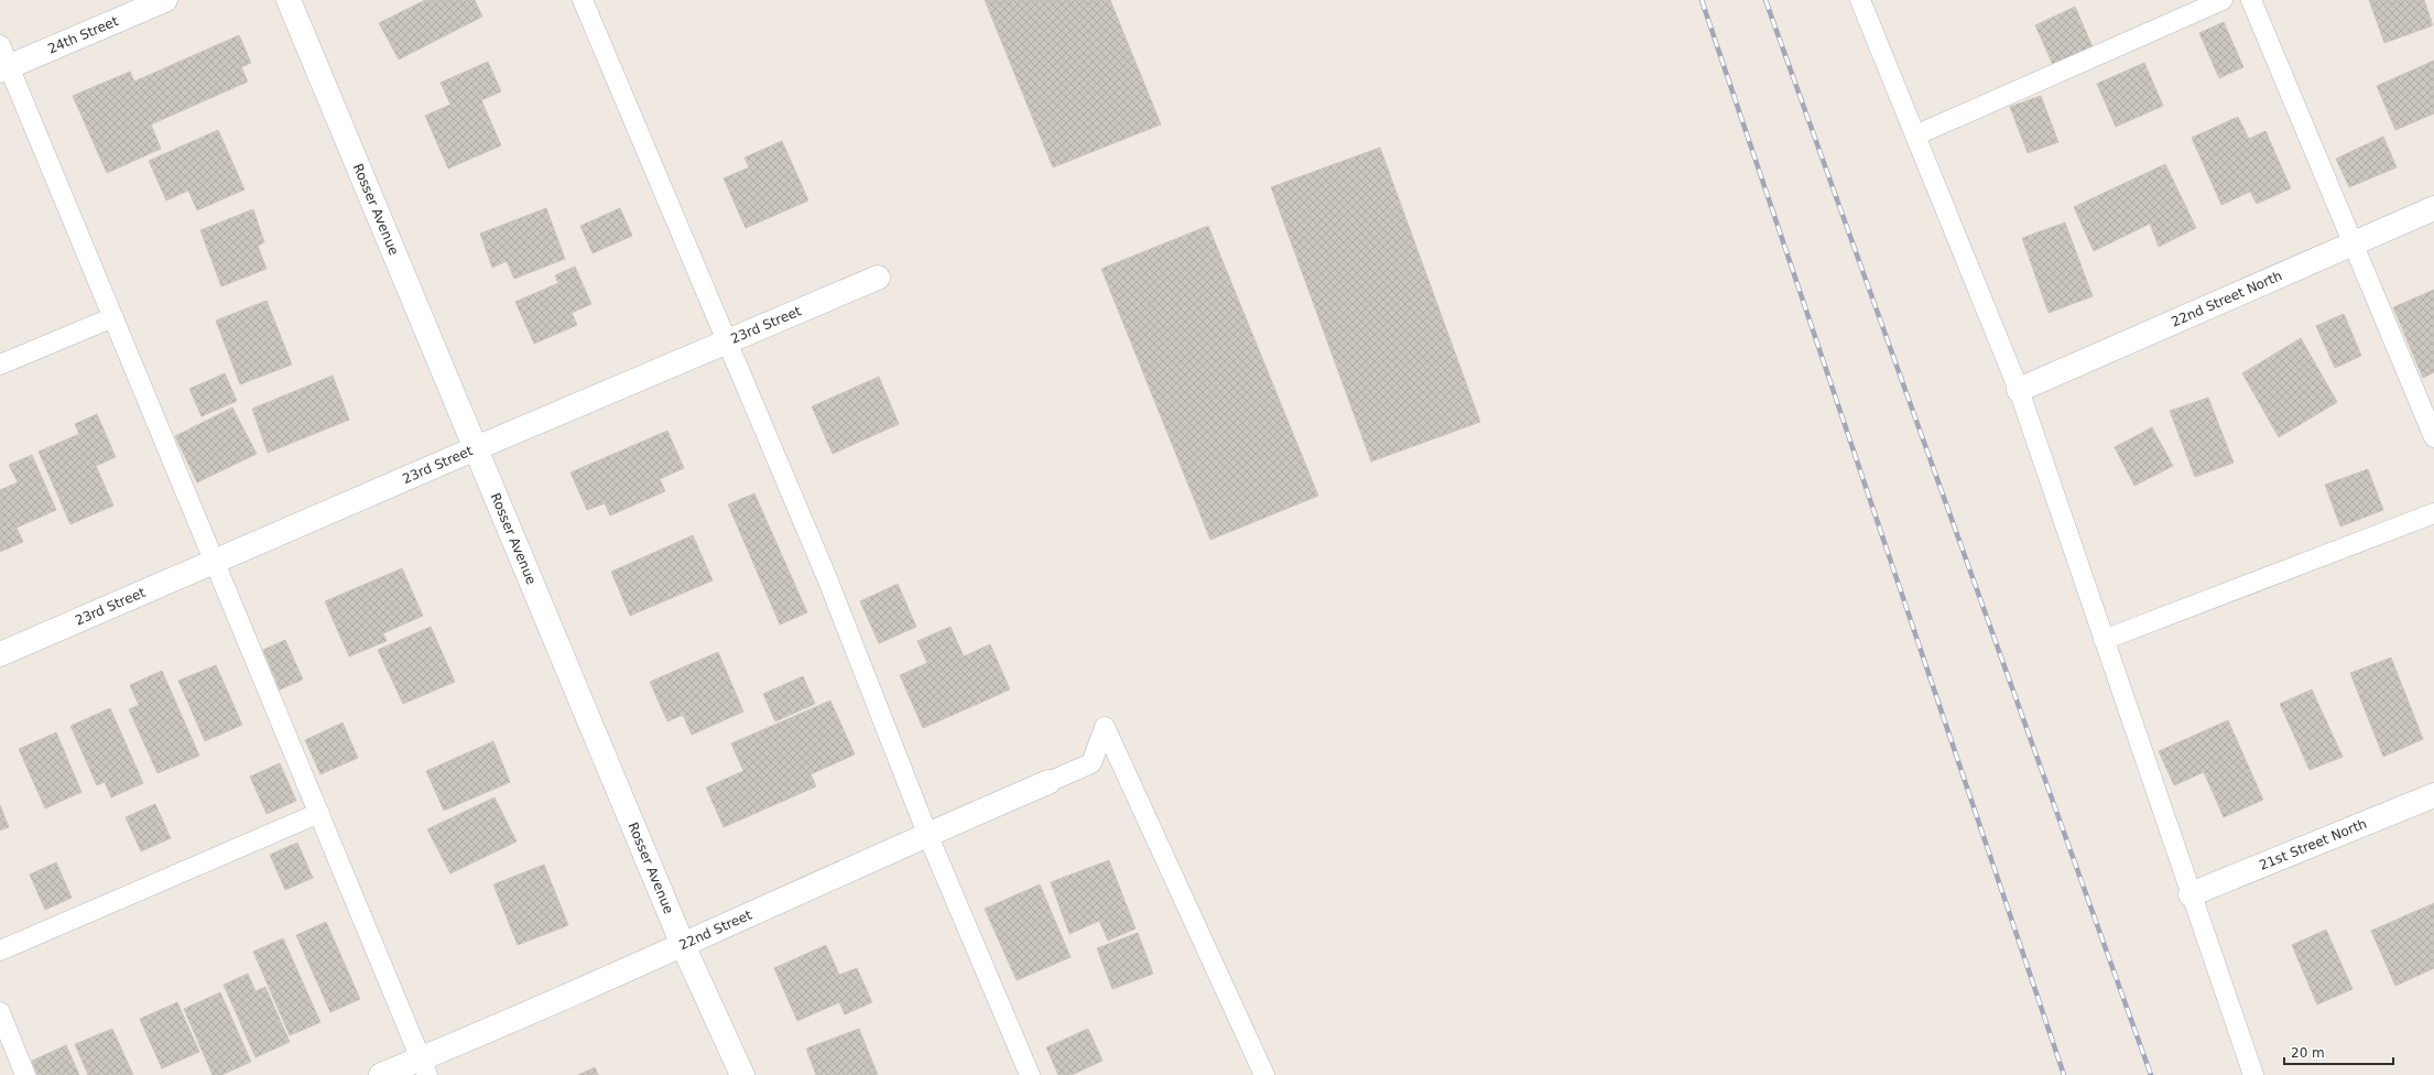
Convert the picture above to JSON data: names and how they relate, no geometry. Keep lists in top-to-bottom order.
{
  "streets": {
    "street": [
      "24th Street",
      "Rosser Avenue",
      "22nd Street North",
      "23rd Street",
      "21st Street North",
      "22nd Street"
    ]
  },
  "crossings": [
    ["Rosser Avenue", "23rd Street"],
    ["Rosser Avenue", "22nd Street"]
  ],
  "scale_bar": "20 m"
}
